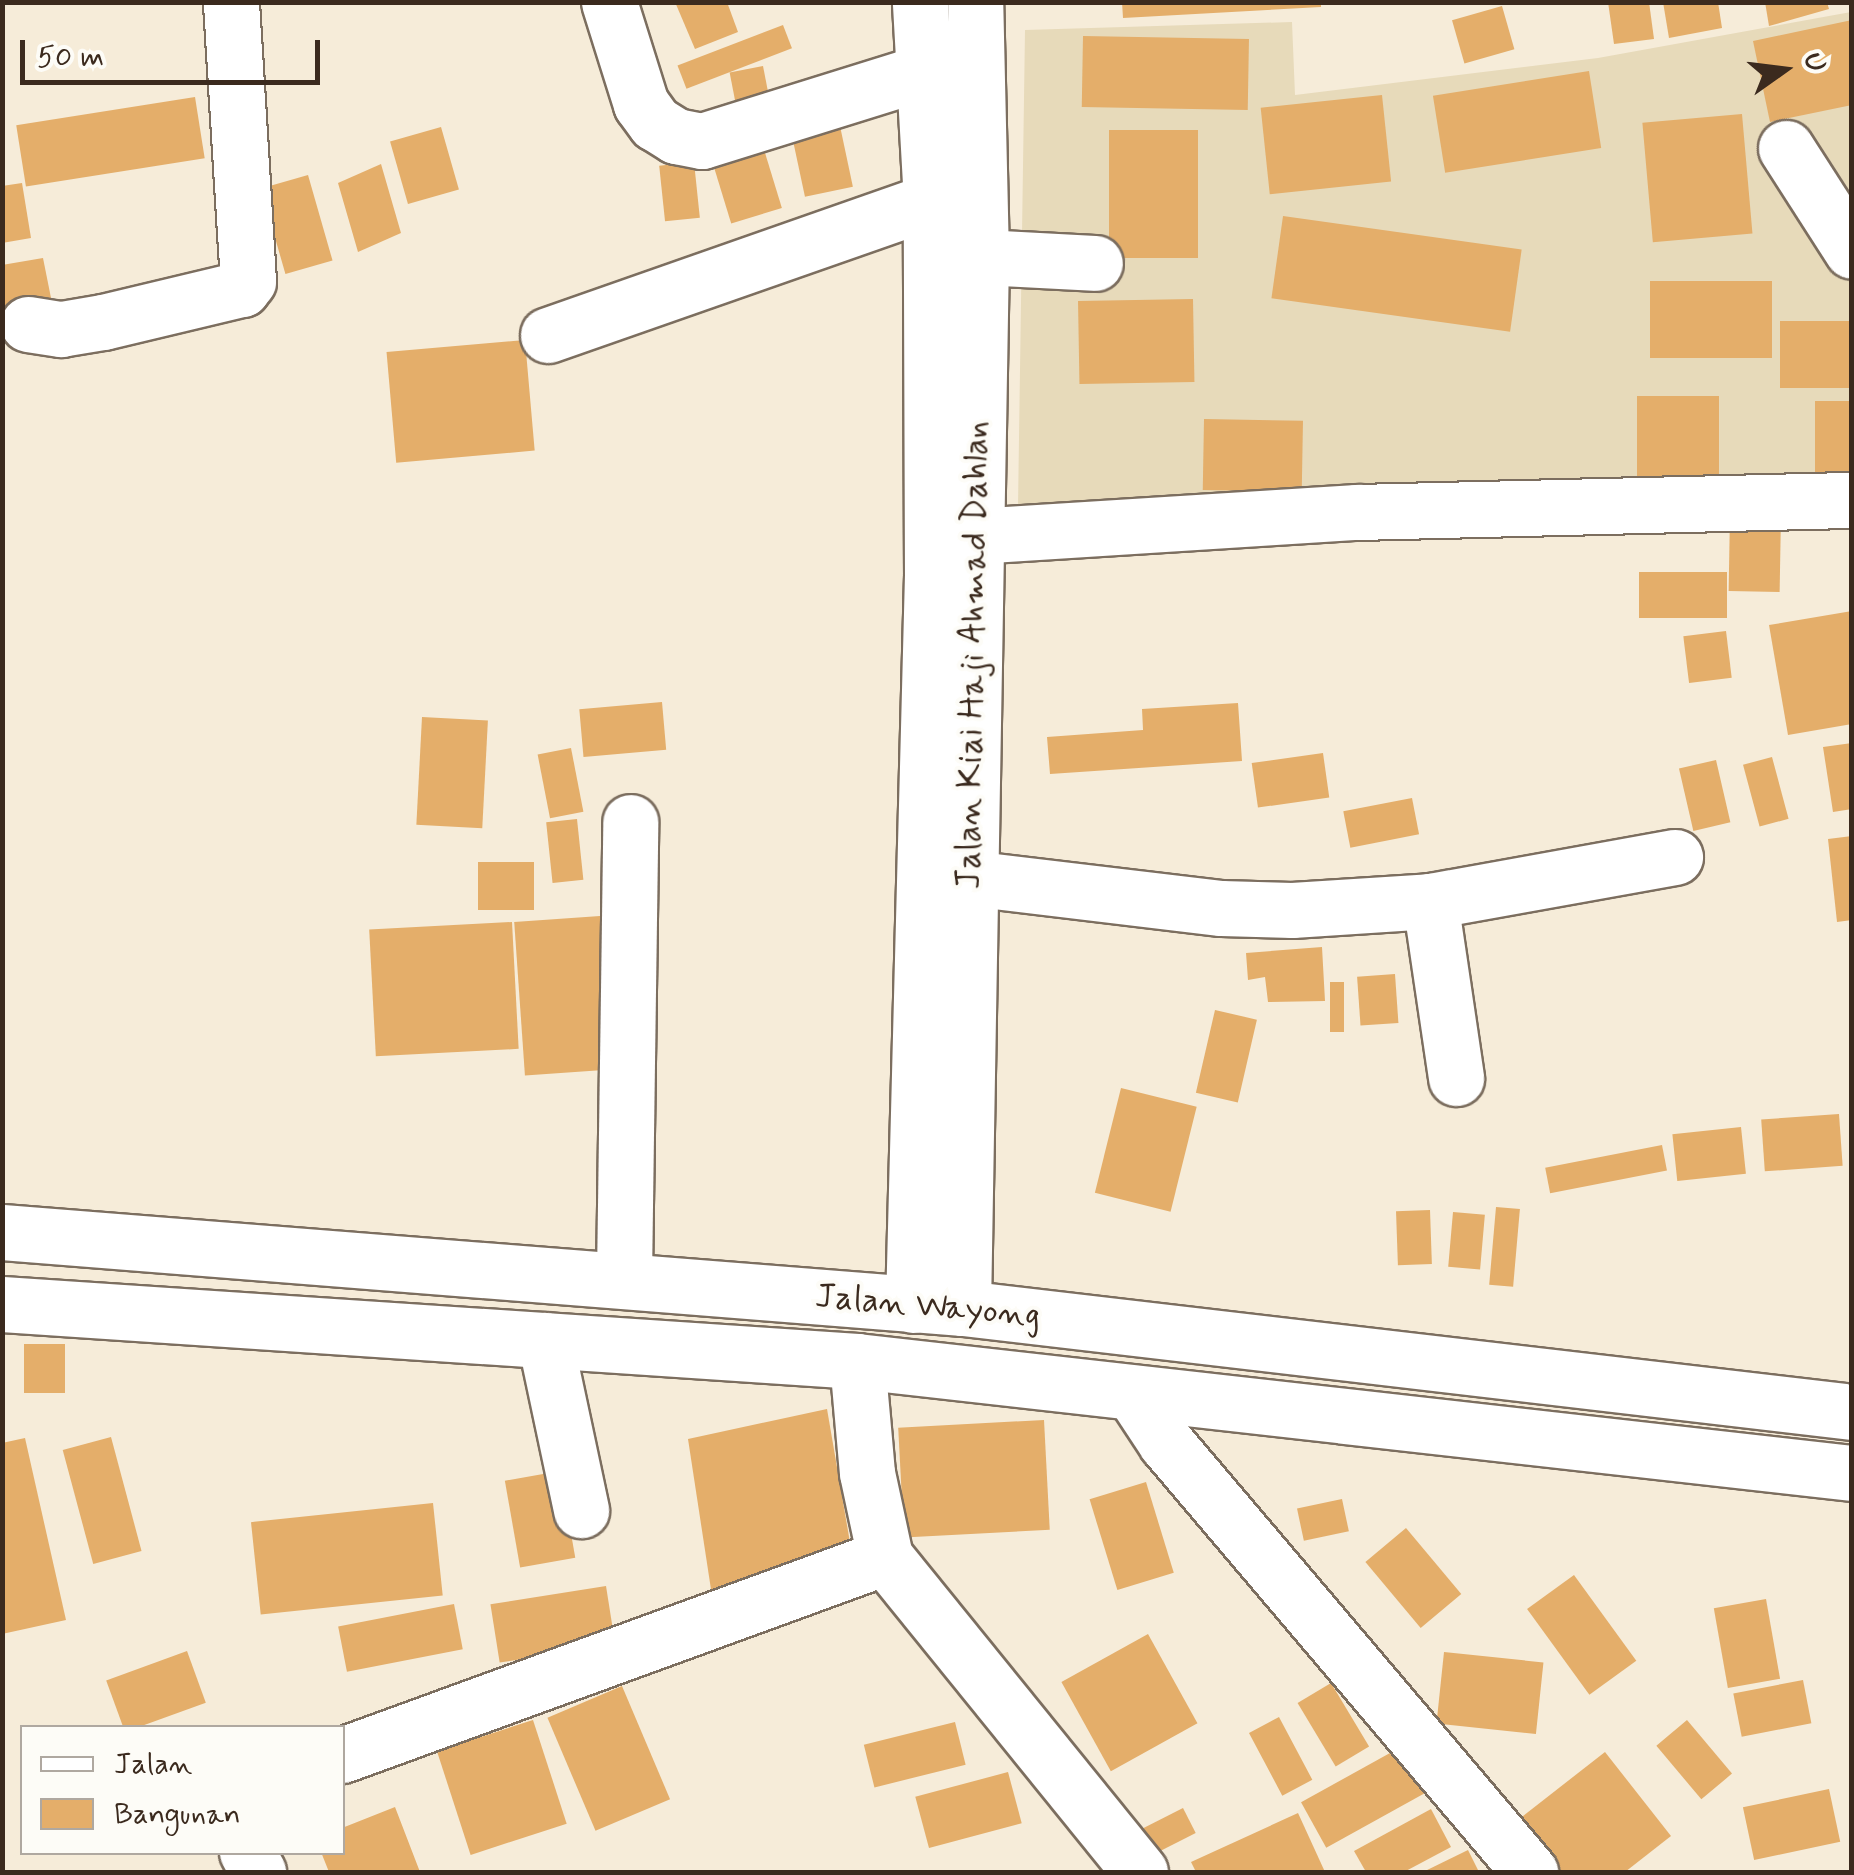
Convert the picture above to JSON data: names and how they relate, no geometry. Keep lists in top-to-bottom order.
{
  "streets": {
    "main road": ["Jalan Kiai Haji Ahmad Dahlan", "Jalan Wayong"]
  },
  "crossings": [
    ["Jalan Kiai Haji Ahmad Dahlan", "Jalan Wayong"]
  ],
  "legend": ["Jalan", "Bangunan"],
  "scale_bar": "50 m",
  "north": "right"
}
